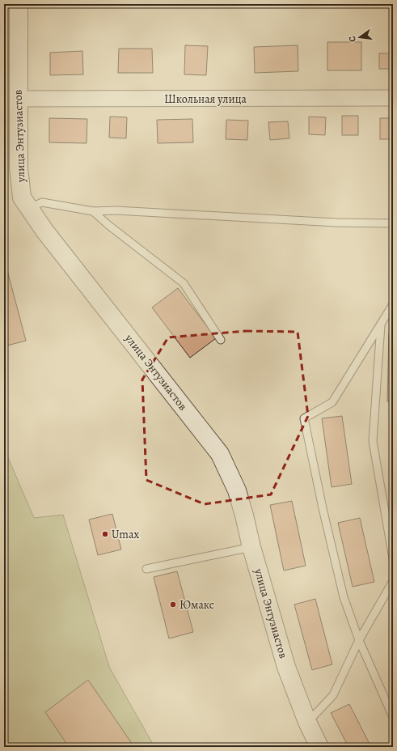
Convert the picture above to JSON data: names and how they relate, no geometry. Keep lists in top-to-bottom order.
{
  "streets": {
    "street": ["Школьная улица", "улица Энтузиастов"]
  },
  "crossings": [
    ["Школьная улица", "улица Энтузиастов"]
  ],
  "places": ["Umax", "Юмакс"],
  "north": "left"
}
